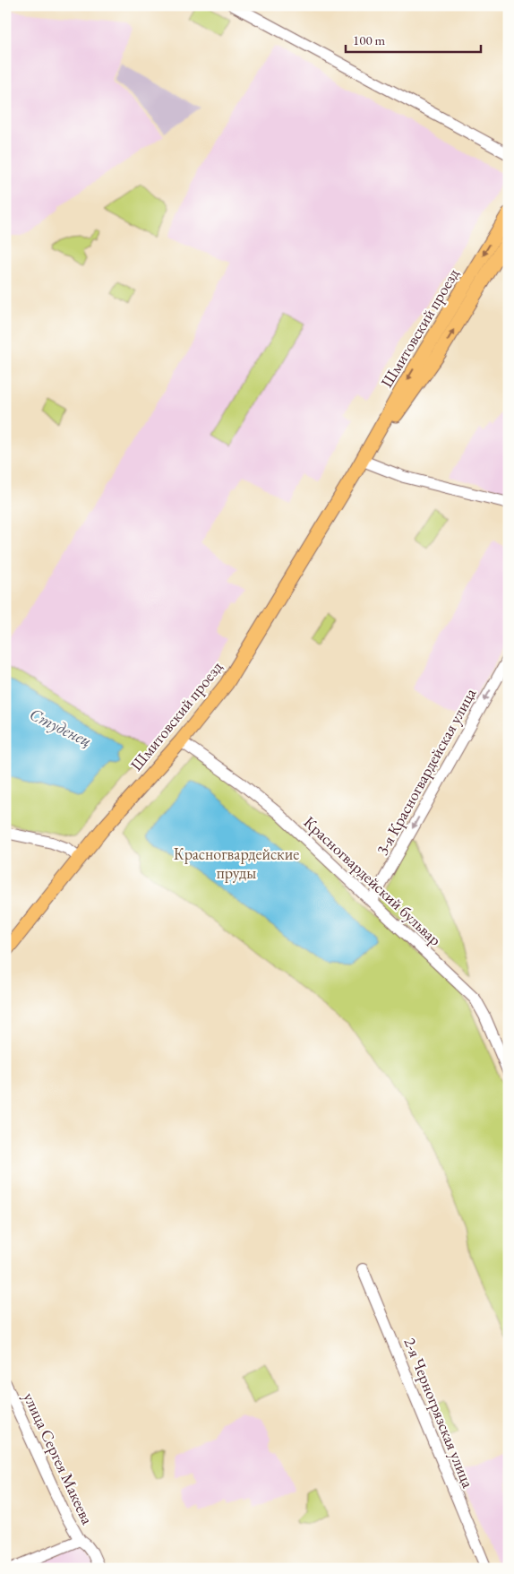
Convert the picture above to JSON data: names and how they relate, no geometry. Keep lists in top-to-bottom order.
{
  "streets": {
    "main road": ["Шмитовский проезд"],
    "street": [
      "3-я Красногвардейская улица",
      "Красногвардейский бульвар",
      "2-я Черногрязская улица",
      "улица Сергея Макеева"
    ]
  },
  "crossings": [
    ["Шмитовский проезд", "Красногвардейский бульвар"],
    ["3-я Красногвардейская улица", "Красногвардейский бульвар"]
  ],
  "one_way": ["3-я Красногвардейская улица"],
  "water": ["Студенец"],
  "parks": ["Красногвардейские пруды"],
  "scale_bar": "100 m"
}
